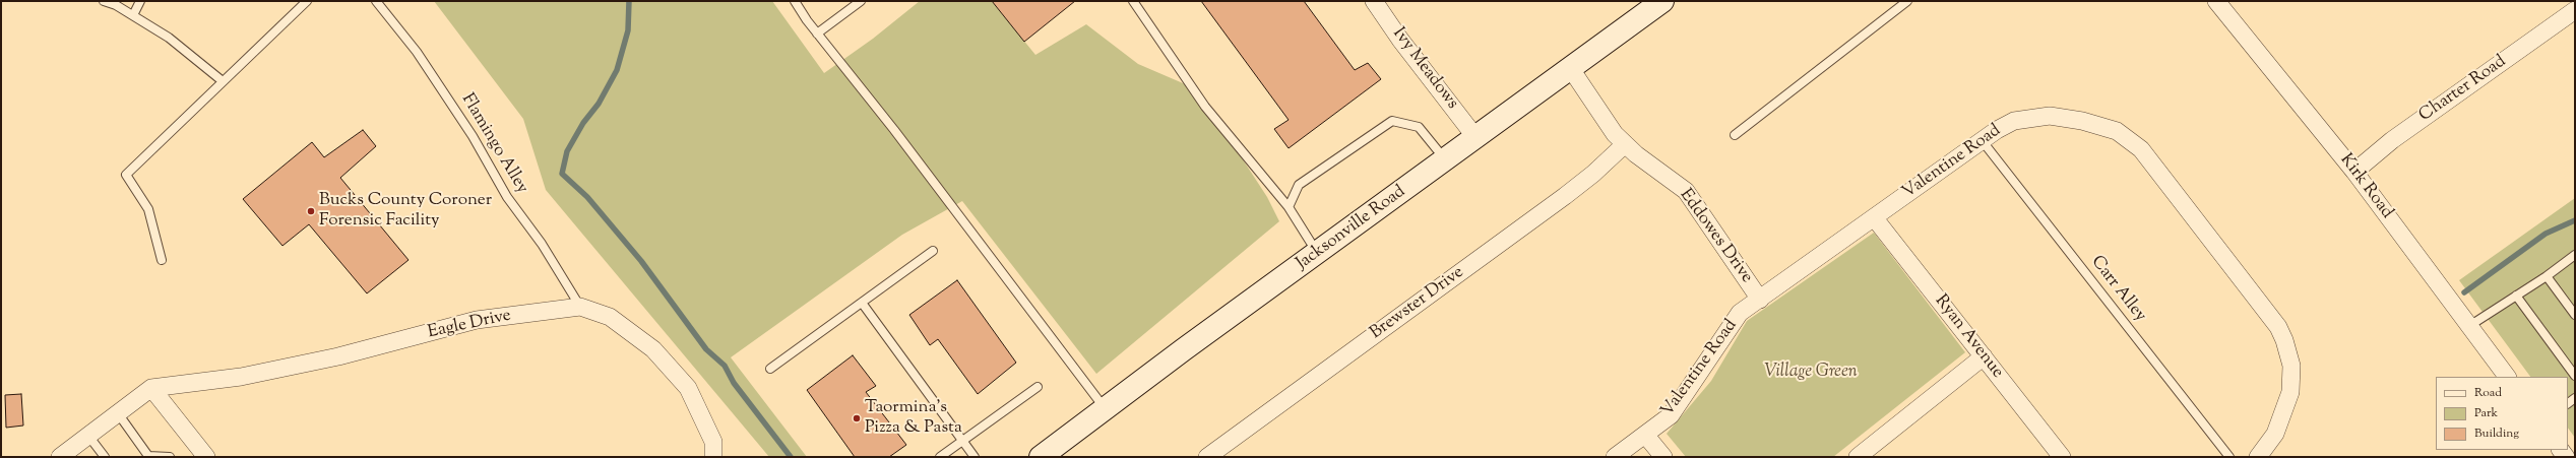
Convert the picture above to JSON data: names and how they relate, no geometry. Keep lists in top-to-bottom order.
{
  "streets": {
    "main road": ["Jacksonville Road"],
    "street": [
      "Ivy Meadows",
      "Charter Road",
      "Valentine Road",
      "Kirk Road",
      "Eddowes Drive",
      "Brewster Drive",
      "Eagle Drive",
      "Ryan Avenue"
    ],
    "lane": ["Flamingo Alley", "Carr Alley"]
  },
  "crossings": [
    ["Ivy Meadows", "Jacksonville Road"],
    ["Charter Road", "Kirk Road"],
    ["Flamingo Alley", "Eagle Drive"],
    ["Valentine Road", "Eddowes Drive"],
    ["Valentine Road", "Carr Alley"],
    ["Valentine Road", "Ryan Avenue"],
    ["Jacksonville Road", "Eddowes Drive"],
    ["Eddowes Drive", "Brewster Drive"]
  ],
  "parks": ["Village Green"],
  "places": ["Bucks County Coroner Forensic Facility", "Taormina's Pizza & Pasta"],
  "legend": ["Road", "Park", "Building"]
}
